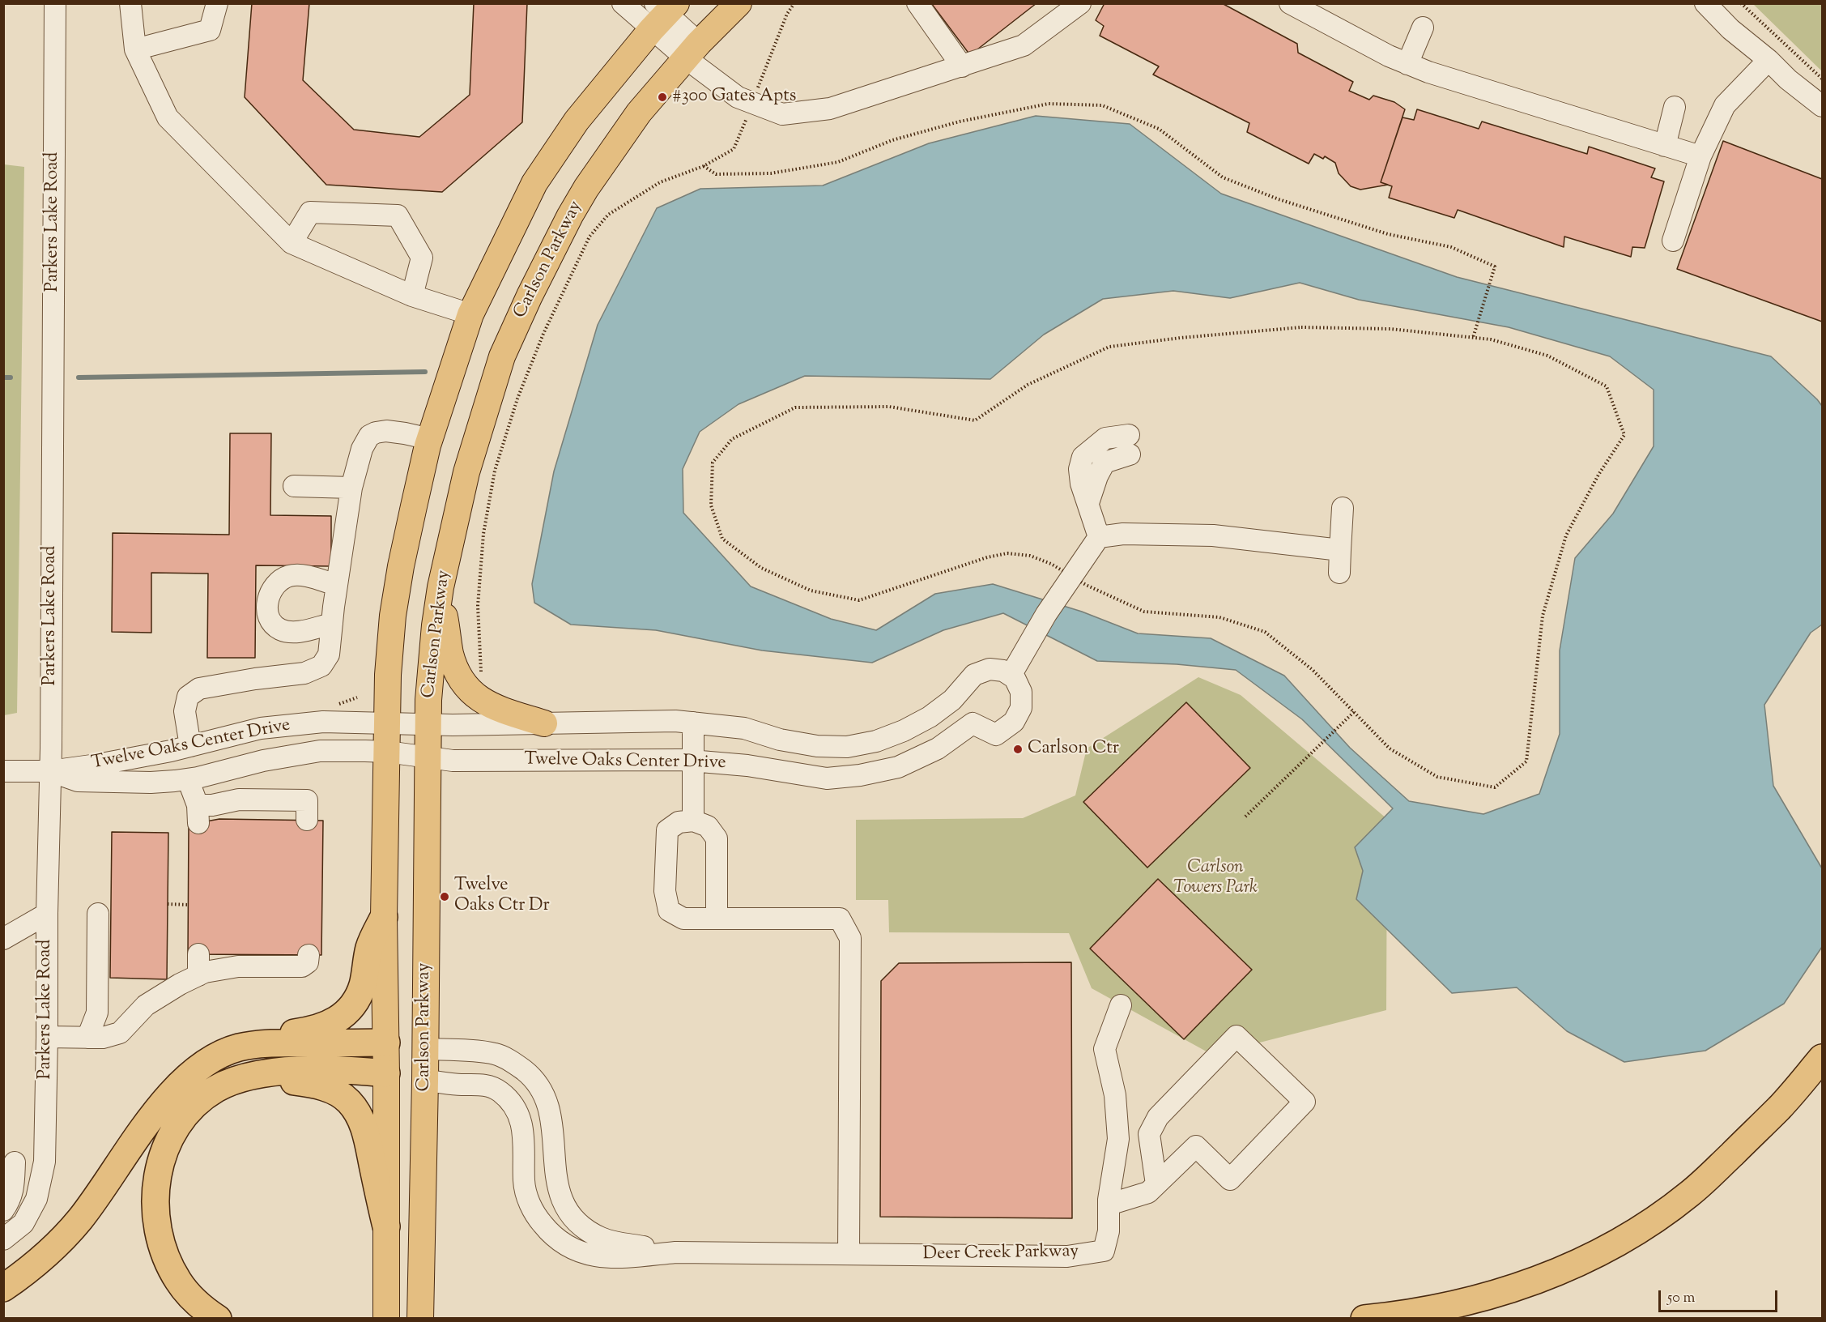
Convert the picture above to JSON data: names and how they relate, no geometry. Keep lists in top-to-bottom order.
{
  "streets": {
    "main road": ["Carlson Parkway", "Deer Creek Parkway"],
    "street": ["Parkers Lake Road", "Twelve Oaks Center Drive"]
  },
  "crossings": [
    ["Parkers Lake Road", "Twelve Oaks Center Drive"],
    ["Carlson Parkway", "Twelve Oaks Center Drive"],
    ["Carlson Parkway", "Deer Creek Parkway"]
  ],
  "parks": ["Carlson Towers Park"],
  "places": ["#300 Gates Apts", "Carlson Ctr", "Twelve Oaks Ctr Dr"],
  "scale_bar": "50 m"
}
